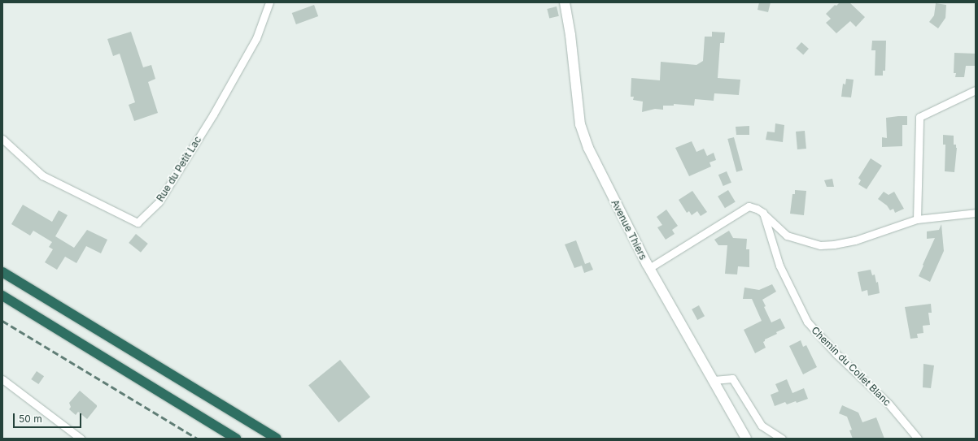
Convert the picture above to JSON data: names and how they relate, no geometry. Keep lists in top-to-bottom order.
{
  "streets": {
    "main road": ["Avenue Thiers"],
    "street": ["Rue du Petit Lac", "Chemin du Collet Blanc"]
  },
  "scale_bar": "50 m"
}
